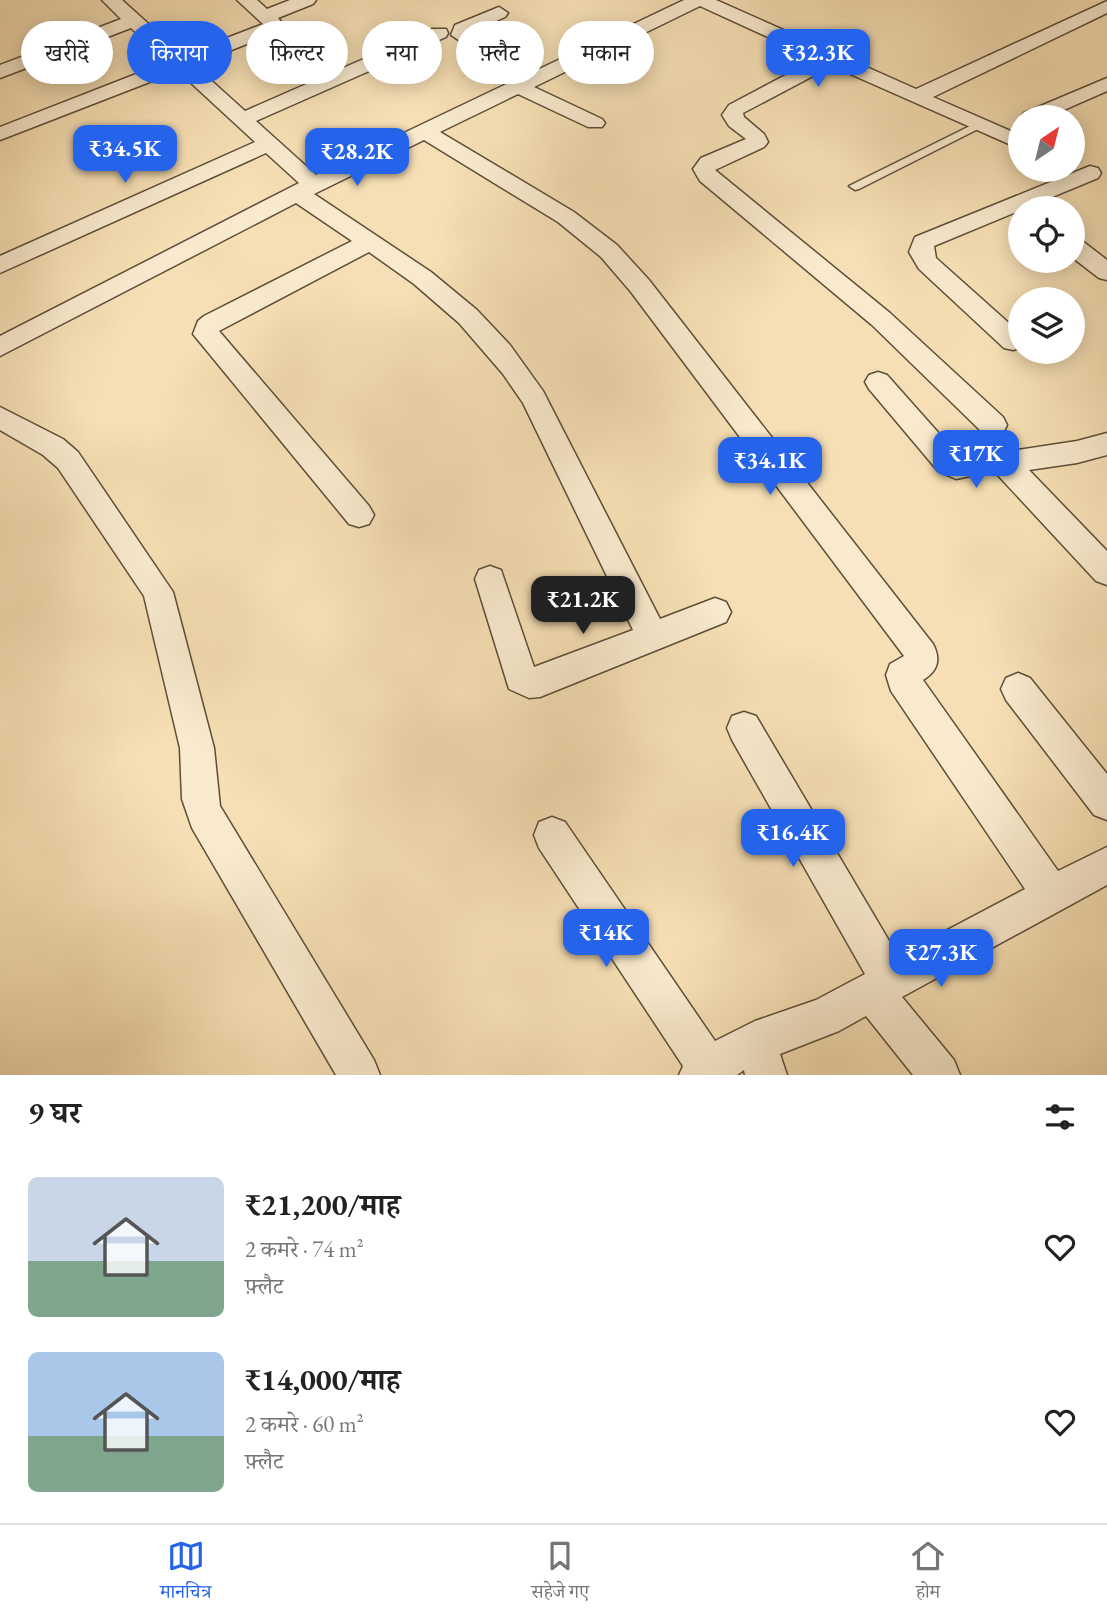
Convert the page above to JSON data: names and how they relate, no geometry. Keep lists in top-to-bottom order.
{
  "north": "top right",
  "page": {
    "chip": [
      "खरीदें",
      "किराया",
      "फ़िल्टर",
      "नया",
      "फ़्लैट",
      "मकान"
    ],
    "price": [
      "₹32.3K",
      "₹34.5K",
      "₹28.2K",
      "₹17K",
      "₹34.1K",
      "₹21.2K",
      "₹16.4K",
      "₹14K",
      "₹27.3K"
    ],
    "heading": "9 घर",
    "list": [
      {
        "name": "₹21,200/माह",
        "note": "2 कमरे · 74 m² · फ़्लैट"
      },
      {
        "name": "₹14,000/माह",
        "note": "2 कमरे · 60 m² · फ़्लैट"
      }
    ],
    "tabs": ["मानचित्र", "सहेजे गए", "होम"]
  }
}
